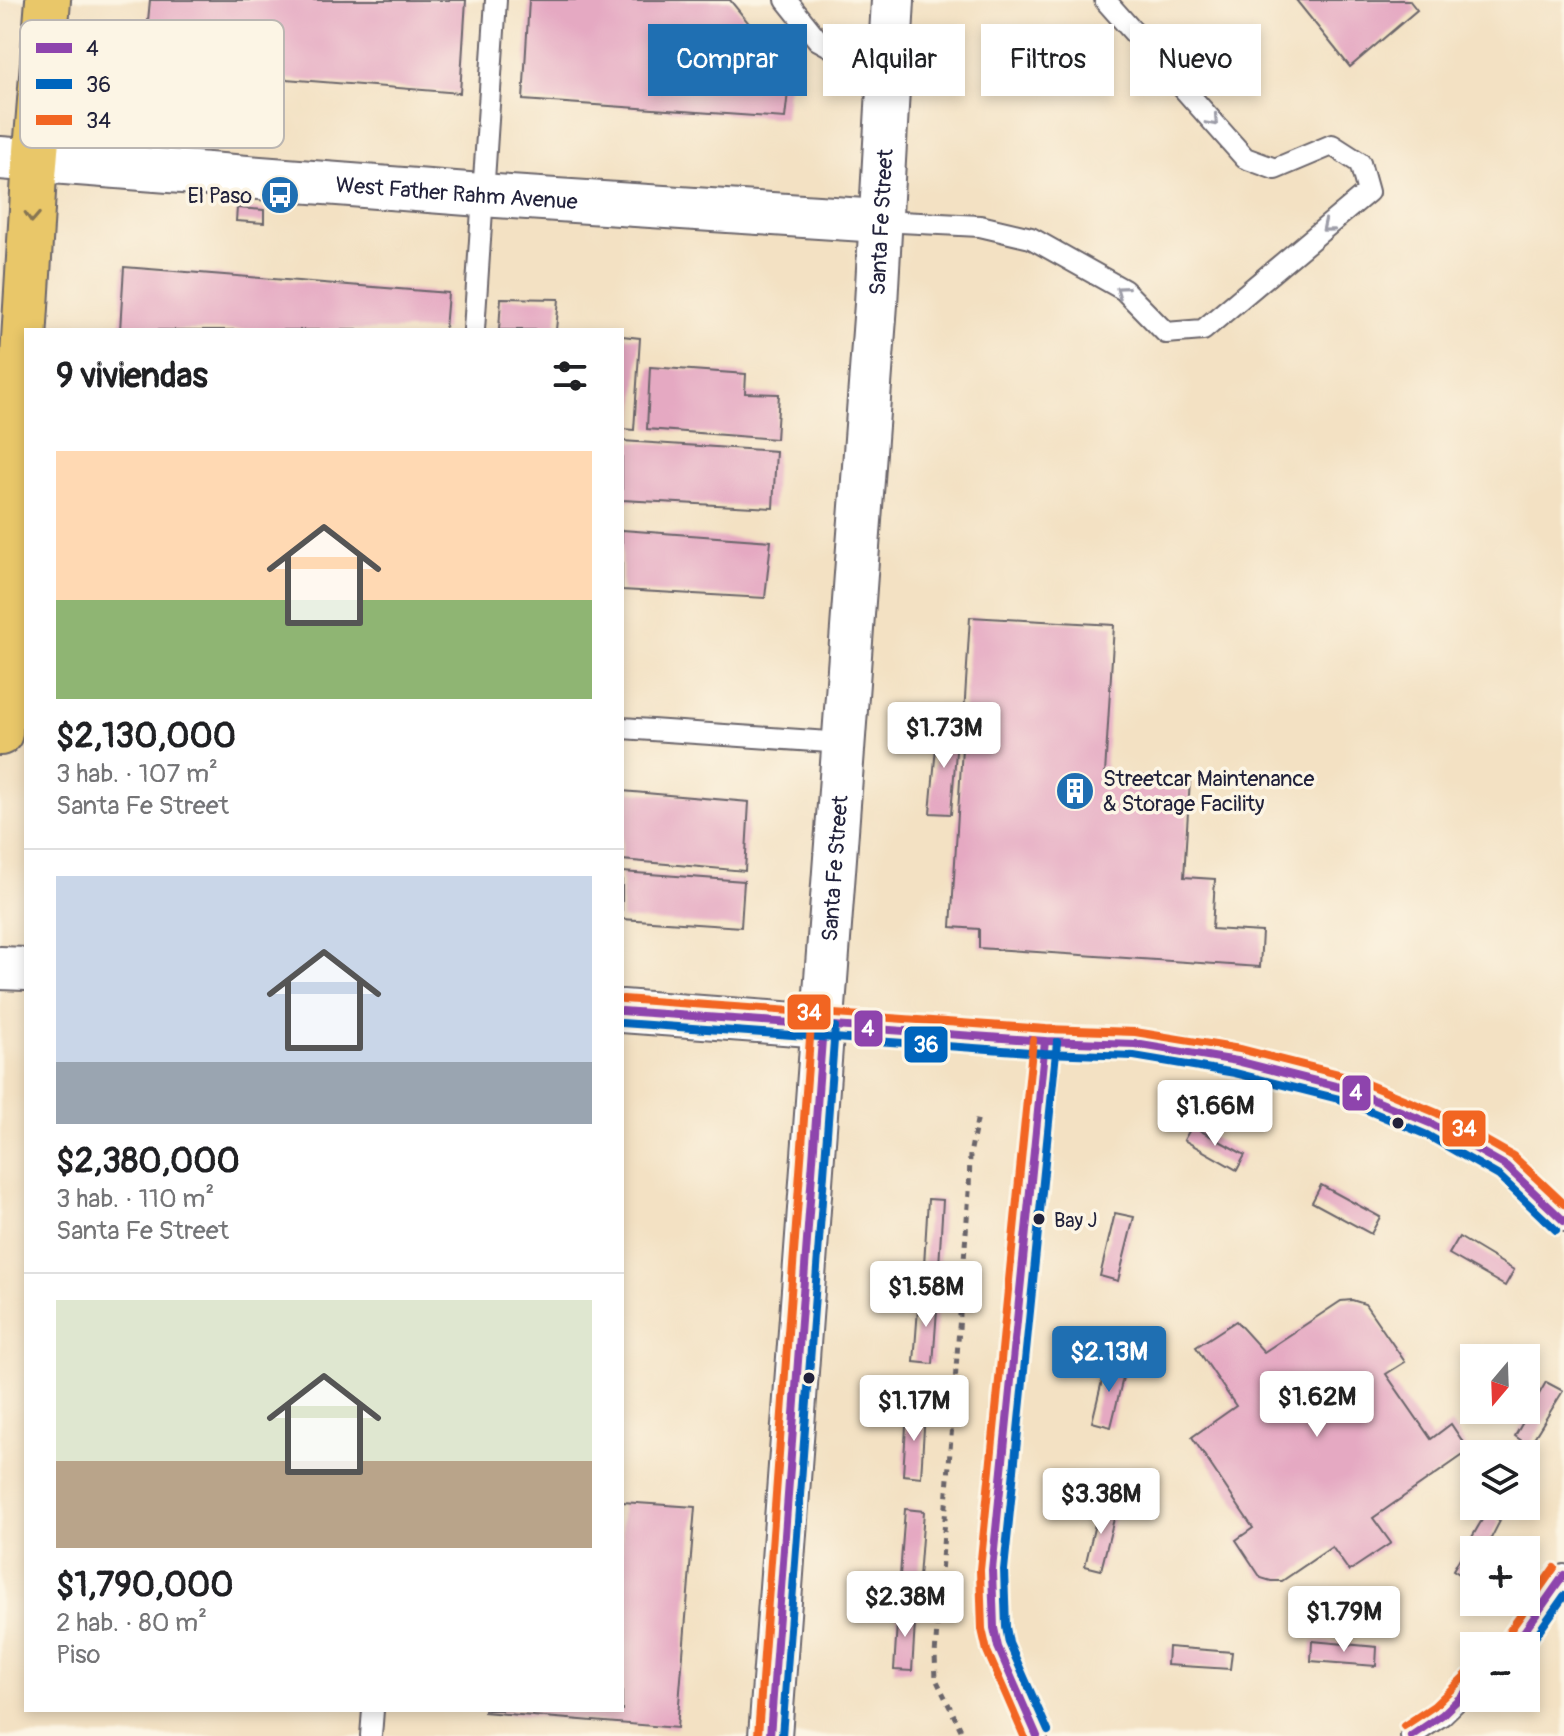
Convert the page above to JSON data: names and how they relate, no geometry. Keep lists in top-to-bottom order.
{
  "streets": {
    "street": ["West Father Rahm Avenue", "Santa Fe Street"]
  },
  "crossings": [
    ["West Father Rahm Avenue", "Santa Fe Street"]
  ],
  "places": {
    "bus stop": ["El Paso"],
    "building": ["Streetcar Maintenance & Storage Facility"],
    "other": ["Bay J"]
  },
  "lines": ["transit line 34", "transit line 4", "transit line 36"],
  "legend": ["4", "36", "34"],
  "north": "bottom",
  "page": {
    "chip": [
      "Comprar",
      "Alquilar",
      "Filtros",
      "Nuevo"
    ],
    "heading": "9 viviendas",
    "list": [
      {
        "name": "$2,130,000",
        "note": "3 hab. · 107 m² · Santa Fe Street"
      },
      {
        "name": "$2,380,000",
        "note": "3 hab. · 110 m² · Santa Fe Street"
      },
      {
        "name": "$1,790,000",
        "note": "2 hab. · 80 m² · Piso"
      }
    ],
    "price": [
      "$1.73M",
      "$1.66M",
      "$1.58M",
      "$2.13M",
      "$1.62M",
      "$1.17M",
      "$3.38M",
      "$2.38M",
      "$1.79M"
    ],
    "map_buttons": ["+", "−"]
  }
}
